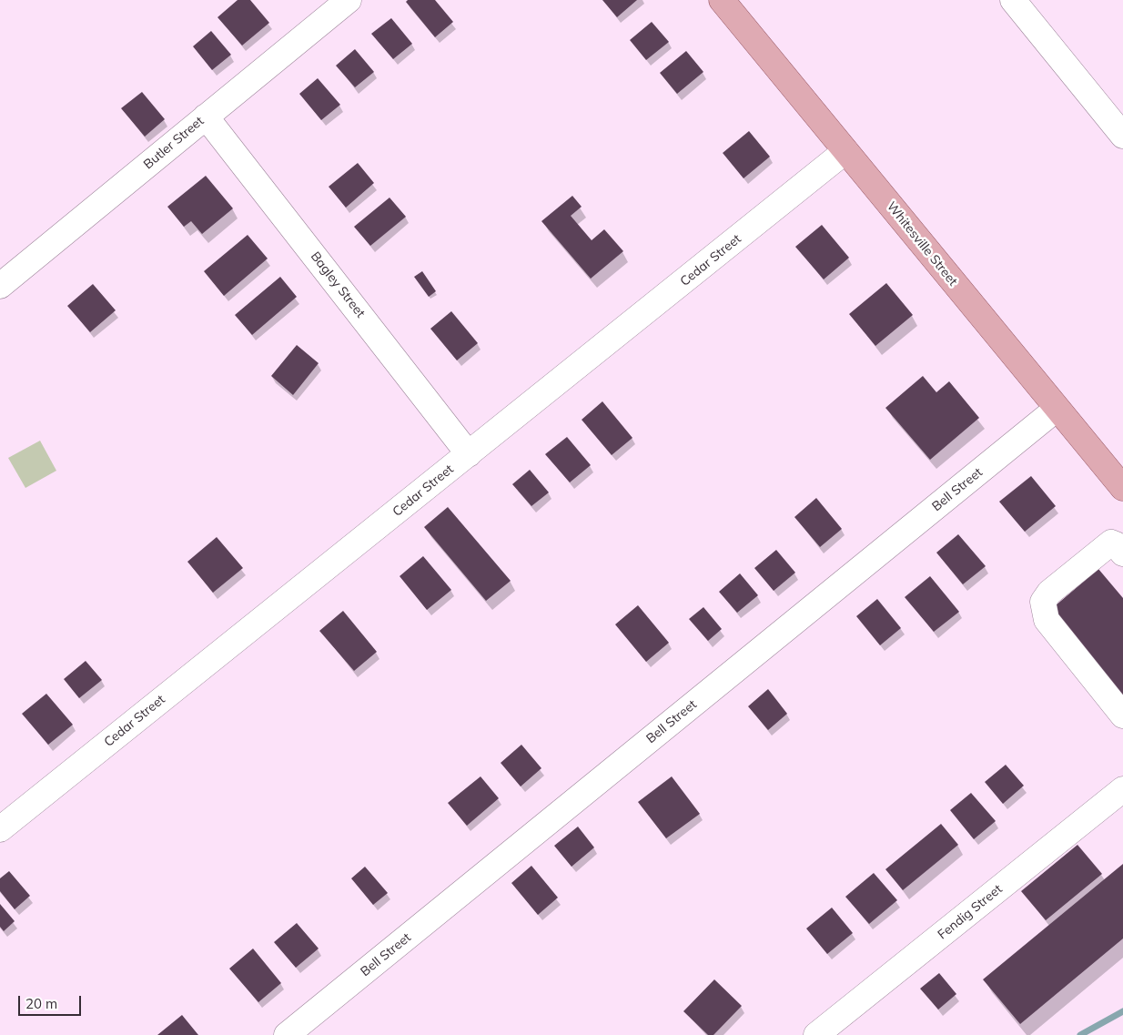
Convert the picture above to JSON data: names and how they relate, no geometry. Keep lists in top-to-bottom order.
{
  "streets": {
    "main road": ["Whitesville Street"],
    "street": [
      "Butler Street",
      "Cedar Street",
      "Bagley Street",
      "Bell Street",
      "Fendig Street"
    ]
  },
  "crossings": [
    ["Butler Street", "Bagley Street"],
    ["Whitesville Street", "Cedar Street"],
    ["Whitesville Street", "Bell Street"],
    ["Cedar Street", "Bagley Street"]
  ],
  "scale_bar": "20 m"
}
